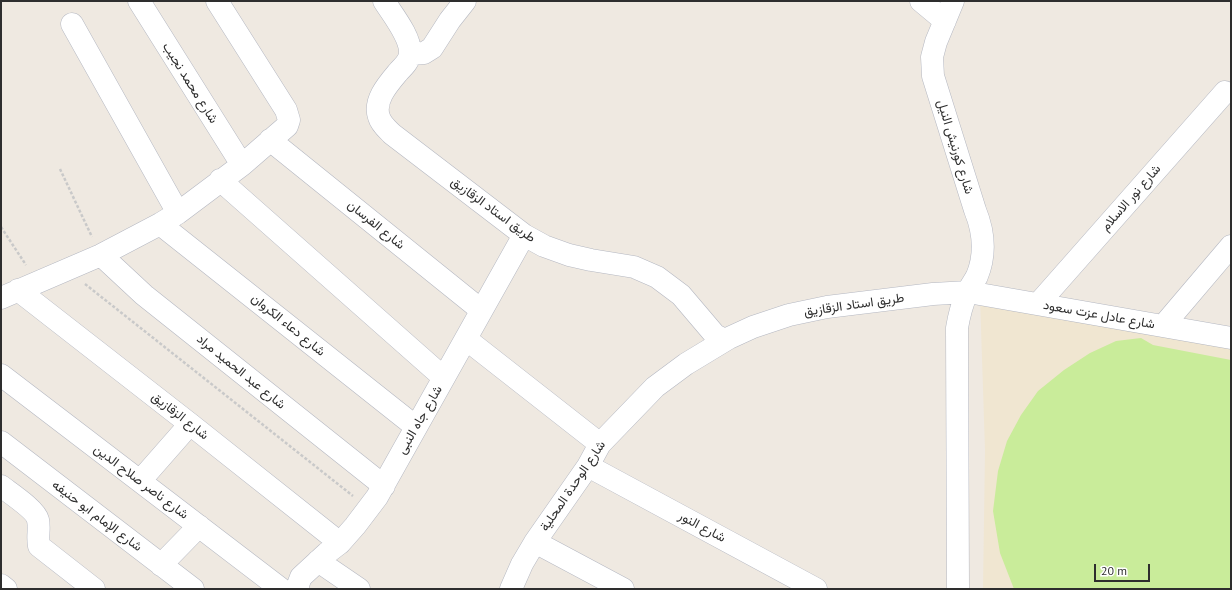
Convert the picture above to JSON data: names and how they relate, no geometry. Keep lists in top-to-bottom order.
{
  "streets": {
    "street": [
      "شارع محمد نجيب",
      "شارع كورنيش النيل",
      "شارع نور الاسلام",
      "طريق استاد الزقازيق",
      "شارع الفرسان",
      "شارع عادل عزت سعود",
      "شارع دعاء الكروان",
      "شارع عبد الحميد مراد",
      "شارع الزقازيق",
      "شارع جاه النبى",
      "شارع ناصر صلاح الدين",
      "شارع الوحدة المحلية",
      "شارع الإمام ابو حنيفه",
      "شارع النور"
    ]
  },
  "crossings": [
    ["شارع كورنيش النيل", "طريق استاد الزقازيق"],
    ["شارع كورنيش النيل", "شارع عادل عزت سعود"],
    ["شارع نور الاسلام", "شارع عادل عزت سعود"],
    ["طريق استاد الزقازيق", "شارع عادل عزت سعود"],
    ["طريق استاد الزقازيق", "شارع جاه النبى"],
    ["طريق استاد الزقازيق", "شارع الوحدة المحلية"],
    ["شارع الفرسان", "شارع جاه النبى"],
    ["شارع دعاء الكروان", "شارع جاه النبى"],
    ["شارع عبد الحميد مراد", "شارع جاه النبى"],
    ["شارع الزقازيق", "شارع جاه النبى"],
    ["شارع الوحدة المحلية", "شارع النور"]
  ],
  "scale_bar": "20 m"
}
